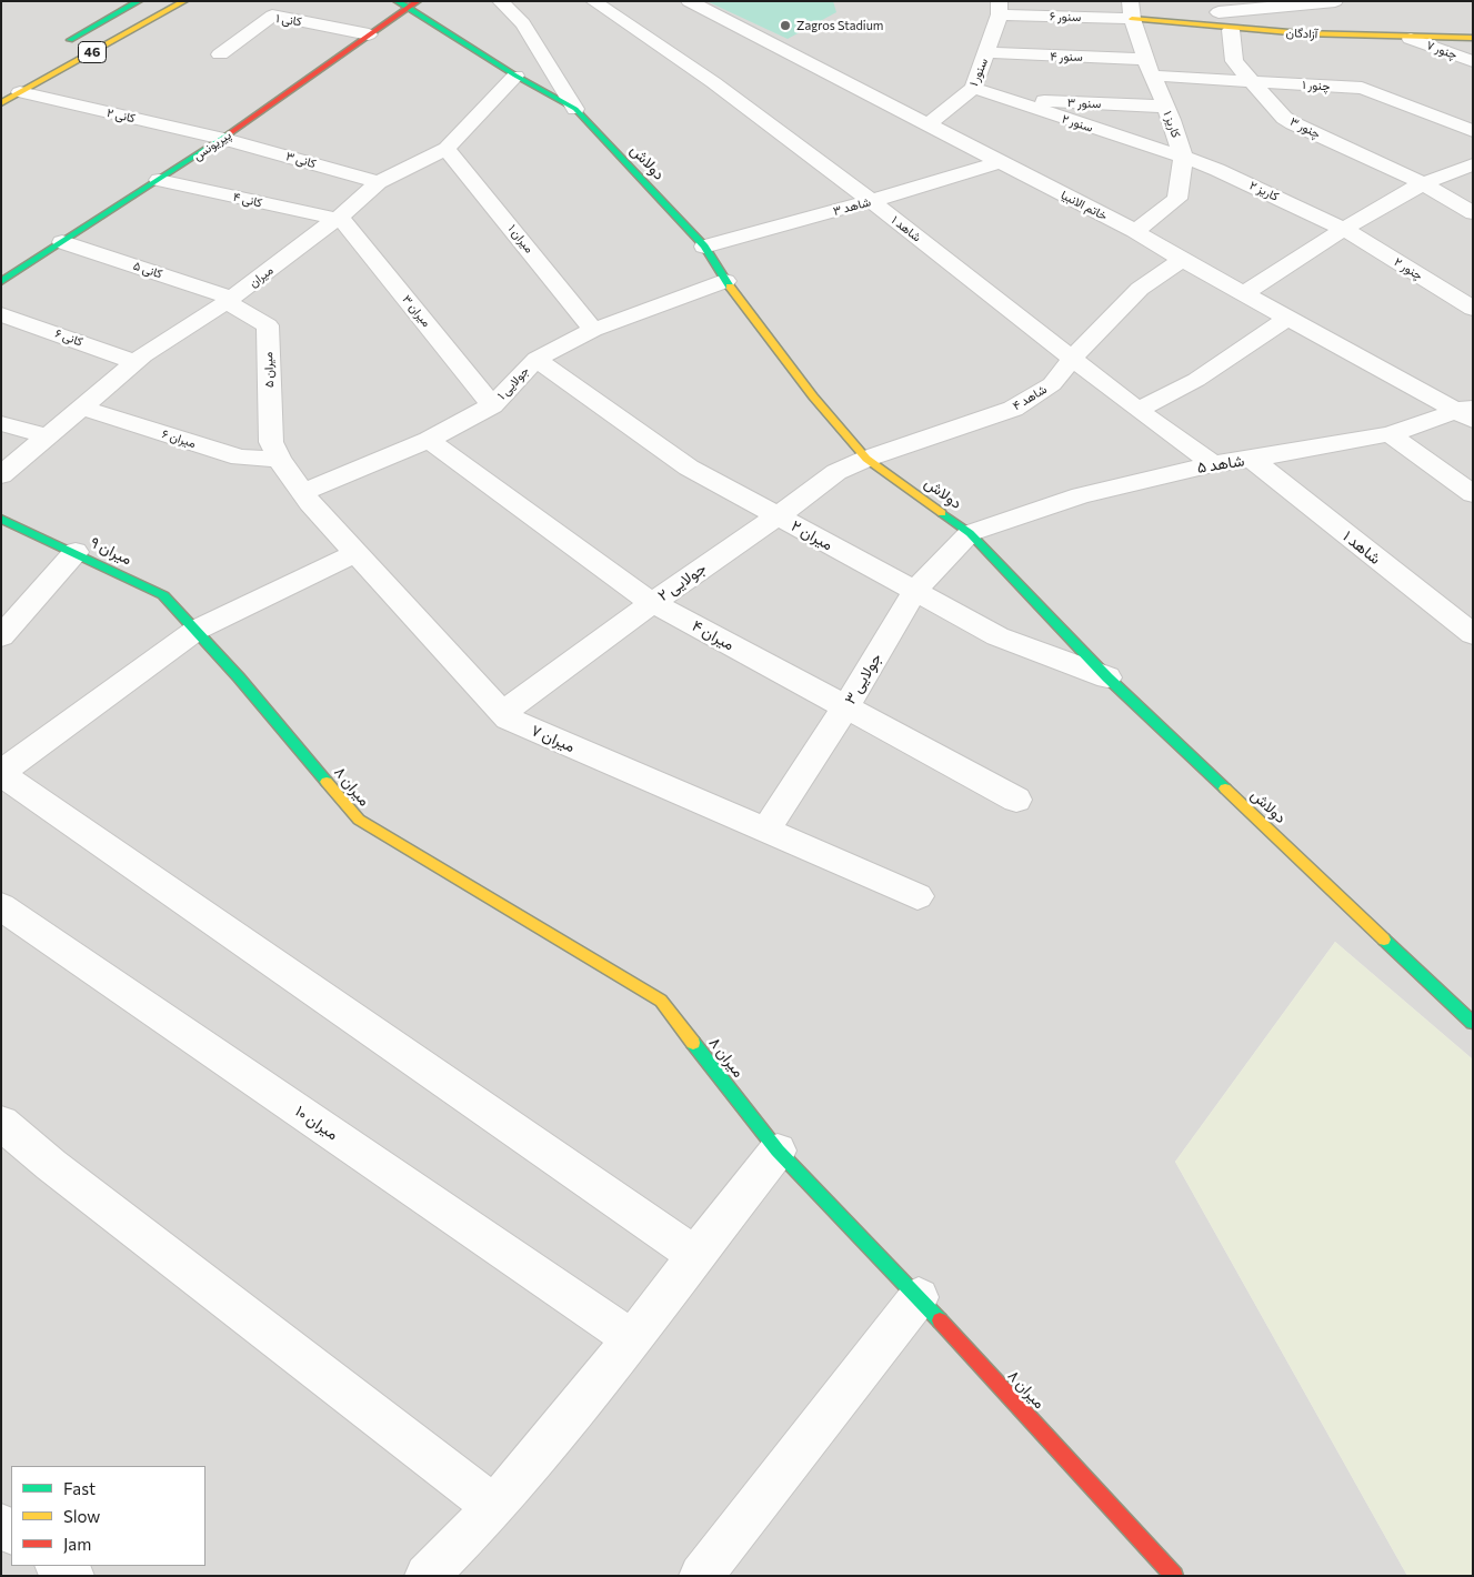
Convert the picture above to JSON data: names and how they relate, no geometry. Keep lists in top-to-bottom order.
{
  "streets": {
    "street": [
      "سنور ۶",
      "کانی ۱",
      "آزادگان",
      "چنور ۷",
      "46",
      "سنور ۴",
      "سنور ۱",
      "چنور ۱",
      "سنور ۳",
      "کانی ۲",
      "سنور ۲",
      "کاریز ۱",
      "چنور ۳",
      "پیریونس",
      "کانی ۳",
      "دولاش",
      "کاریز ۲",
      "کانی ۴",
      "خاتم الانبیا",
      "شاهد ۳",
      "شاهد ۱",
      "میران ۱",
      "چنور ۲",
      "کانی ۵",
      "میران",
      "میران ۳",
      "کانی ۶",
      "میران ۵",
      "جولایی ۱",
      "شاهد ۴",
      "میران ۶",
      "شاهد ۵",
      "میران ۲",
      "میران ۹",
      "جولایی ۲",
      "میران ۴",
      "جولایی ۳",
      "میران ۷",
      "میران ۸",
      "میران ۱۰"
    ]
  },
  "crossings": [
    ["سنور ۶", "آزادگان"],
    ["سنور ۶", "سنور ۱"],
    ["سنور ۶", "کاریز ۱"],
    ["کانی ۱", "پیریونس"],
    ["آزادگان", "چنور ۷"],
    ["آزادگان", "کاریز ۱"],
    ["آزادگان", "چنور ۳"],
    ["46", "کانی ۲"],
    ["سنور ۴", "سنور ۱"],
    ["سنور ۴", "چنور ۱"],
    ["سنور ۴", "کاریز ۱"],
    ["سنور ۱", "سنور ۲"],
    ["سنور ۱", "خاتم الانبیا"],
    ["چنور ۱", "کاریز ۱"],
    ["چنور ۱", "چنور ۳"],
    ["سنور ۳", "سنور ۲"],
    ["سنور ۳", "کاریز ۱"],
    ["کانی ۲", "پیریونس"],
    ["کانی ۲", "کانی ۳"],
    ["سنور ۲", "کاریز ۱"],
    ["سنور ۲", "کاریز ۲"],
    ["کاریز ۱", "کاریز ۲"],
    ["کاریز ۱", "خاتم الانبیا"],
    ["پیریونس", "کانی ۳"],
    ["پیریونس", "دولاش"],
    ["پیریونس", "کانی ۴"],
    ["پیریونس", "کانی ۵"],
    ["کانی ۳", "میران"],
    ["دولاش", "شاهد ۳"],
    ["دولاش", "میران"],
    ["دولاش", "جولایی ۱"],
    ["دولاش", "شاهد ۴"],
    ["دولاش", "شاهد ۵"],
    ["دولاش", "میران ۲"],
    ["دولاش", "جولایی ۲"],
    ["دولاش", "جولایی ۳"],
    ["کاریز ۲", "چنور ۲"],
    ["کانی ۴", "میران"],
    ["کانی ۴", "میران ۳"],
    ["خاتم الانبیا", "شاهد ۳"],
    ["خاتم الانبیا", "شاهد ۴"],
    ["خاتم الانبیا", "شاهد ۵"],
    ["شاهد ۳", "شاهد ۱"],
    ["شاهد ۱", "شاهد ۴"],
    ["شاهد ۱", "شاهد ۵"],
    ["میران ۱", "میران"],
    ["میران ۱", "جولایی ۱"],
    ["کانی ۵", "میران"],
    ["کانی ۵", "میران ۵"],
    ["میران", "میران ۳"],
    ["میران", "کانی ۶"],
    ["میران", "میران ۵"],
    ["میران", "میران ۶"],
    ["میران ۳", "جولایی ۱"],
    ["میران ۵", "میران ۶"],
    ["میران ۵", "میران ۷"],
    ["جولایی ۱", "میران ۲"],
    ["جولایی ۱", "میران ۴"],
    ["جولایی ۱", "میران ۷"],
    ["شاهد ۴", "جولایی ۲"],
    ["میران ۶", "میران ۷"],
    ["شاهد ۵", "جولایی ۳"],
    ["میران ۲", "جولایی ۲"],
    ["میران ۲", "جولایی ۳"],
    ["میران ۹", "میران ۸"],
    ["جولایی ۲", "میران ۴"],
    ["جولایی ۲", "میران ۷"],
    ["میران ۴", "جولایی ۳"],
    ["جولایی ۳", "میران ۷"]
  ],
  "places": ["Zagros Stadium"],
  "legend": ["Fast", "Slow", "Jam"]
}
